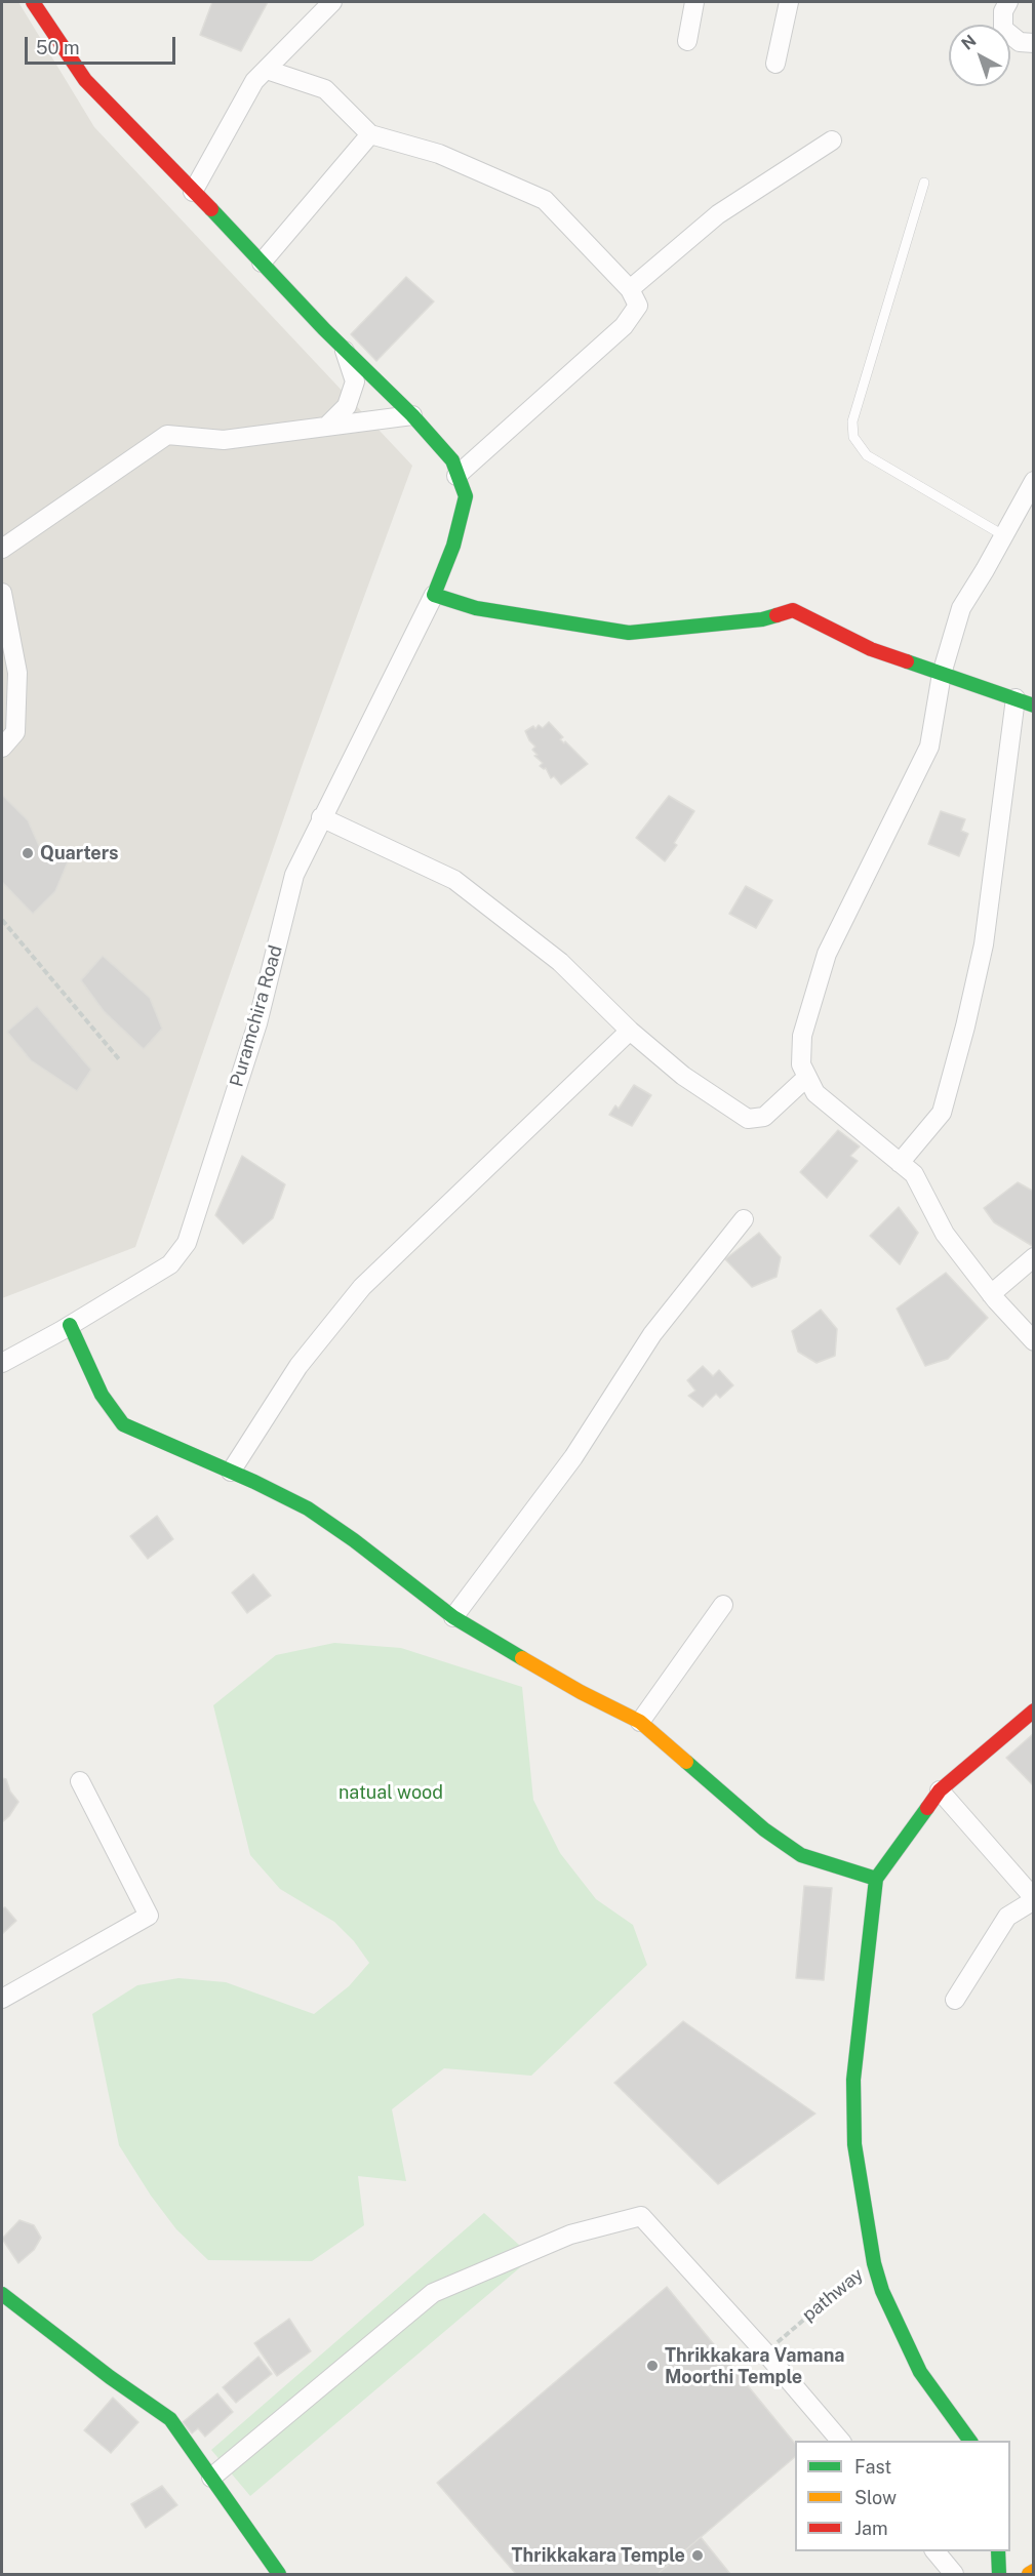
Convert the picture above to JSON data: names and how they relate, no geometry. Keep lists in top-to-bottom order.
{
  "streets": {
    "street": ["Puramchira Road"],
    "path": ["pathway"]
  },
  "parks": ["natual wood"],
  "places": ["Quarters", "Thrikkakara Vamana Moorthi Temple", "Thrikkakara Temple"],
  "legend": ["Fast", "Slow", "Jam"],
  "scale_bar": "50 m",
  "north": "top left"
}
